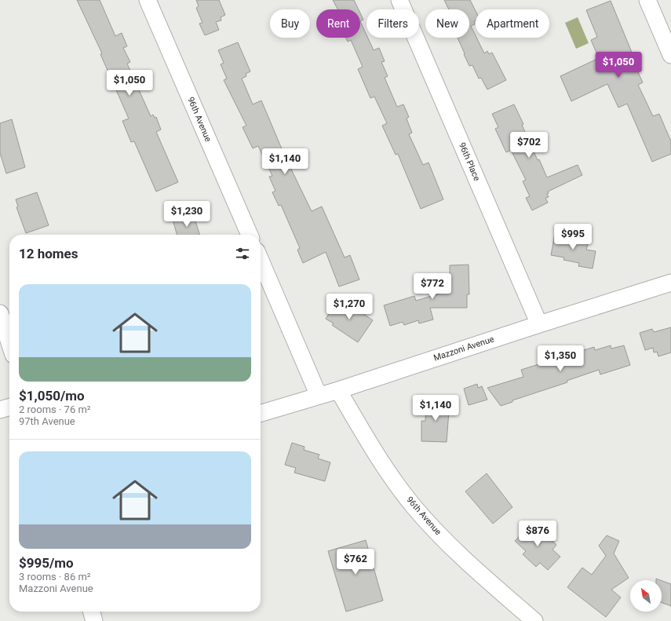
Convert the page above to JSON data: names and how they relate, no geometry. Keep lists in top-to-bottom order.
{
  "streets": {
    "street": ["96th Avenue", "96th Place", "Mazzoni Avenue"]
  },
  "crossings": [
    ["96th Avenue", "Mazzoni Avenue"],
    ["96th Place", "Mazzoni Avenue"]
  ],
  "north": "top left",
  "page": {
    "chip": [
      "Buy",
      "Rent",
      "Filters",
      "New",
      "Apartment"
    ],
    "price": [
      "$1,050",
      "$1,050",
      "$702",
      "$1,140",
      "$1,230",
      "$995",
      "$772",
      "$1,270",
      "$1,350",
      "$1,140",
      "$876",
      "$762"
    ],
    "heading": "12 homes",
    "list": [
      {
        "name": "$1,050/mo",
        "note": "2 rooms · 76 m² · 97th Avenue"
      },
      {
        "name": "$995/mo",
        "note": "3 rooms · 86 m² · Mazzoni Avenue"
      }
    ]
  }
}
